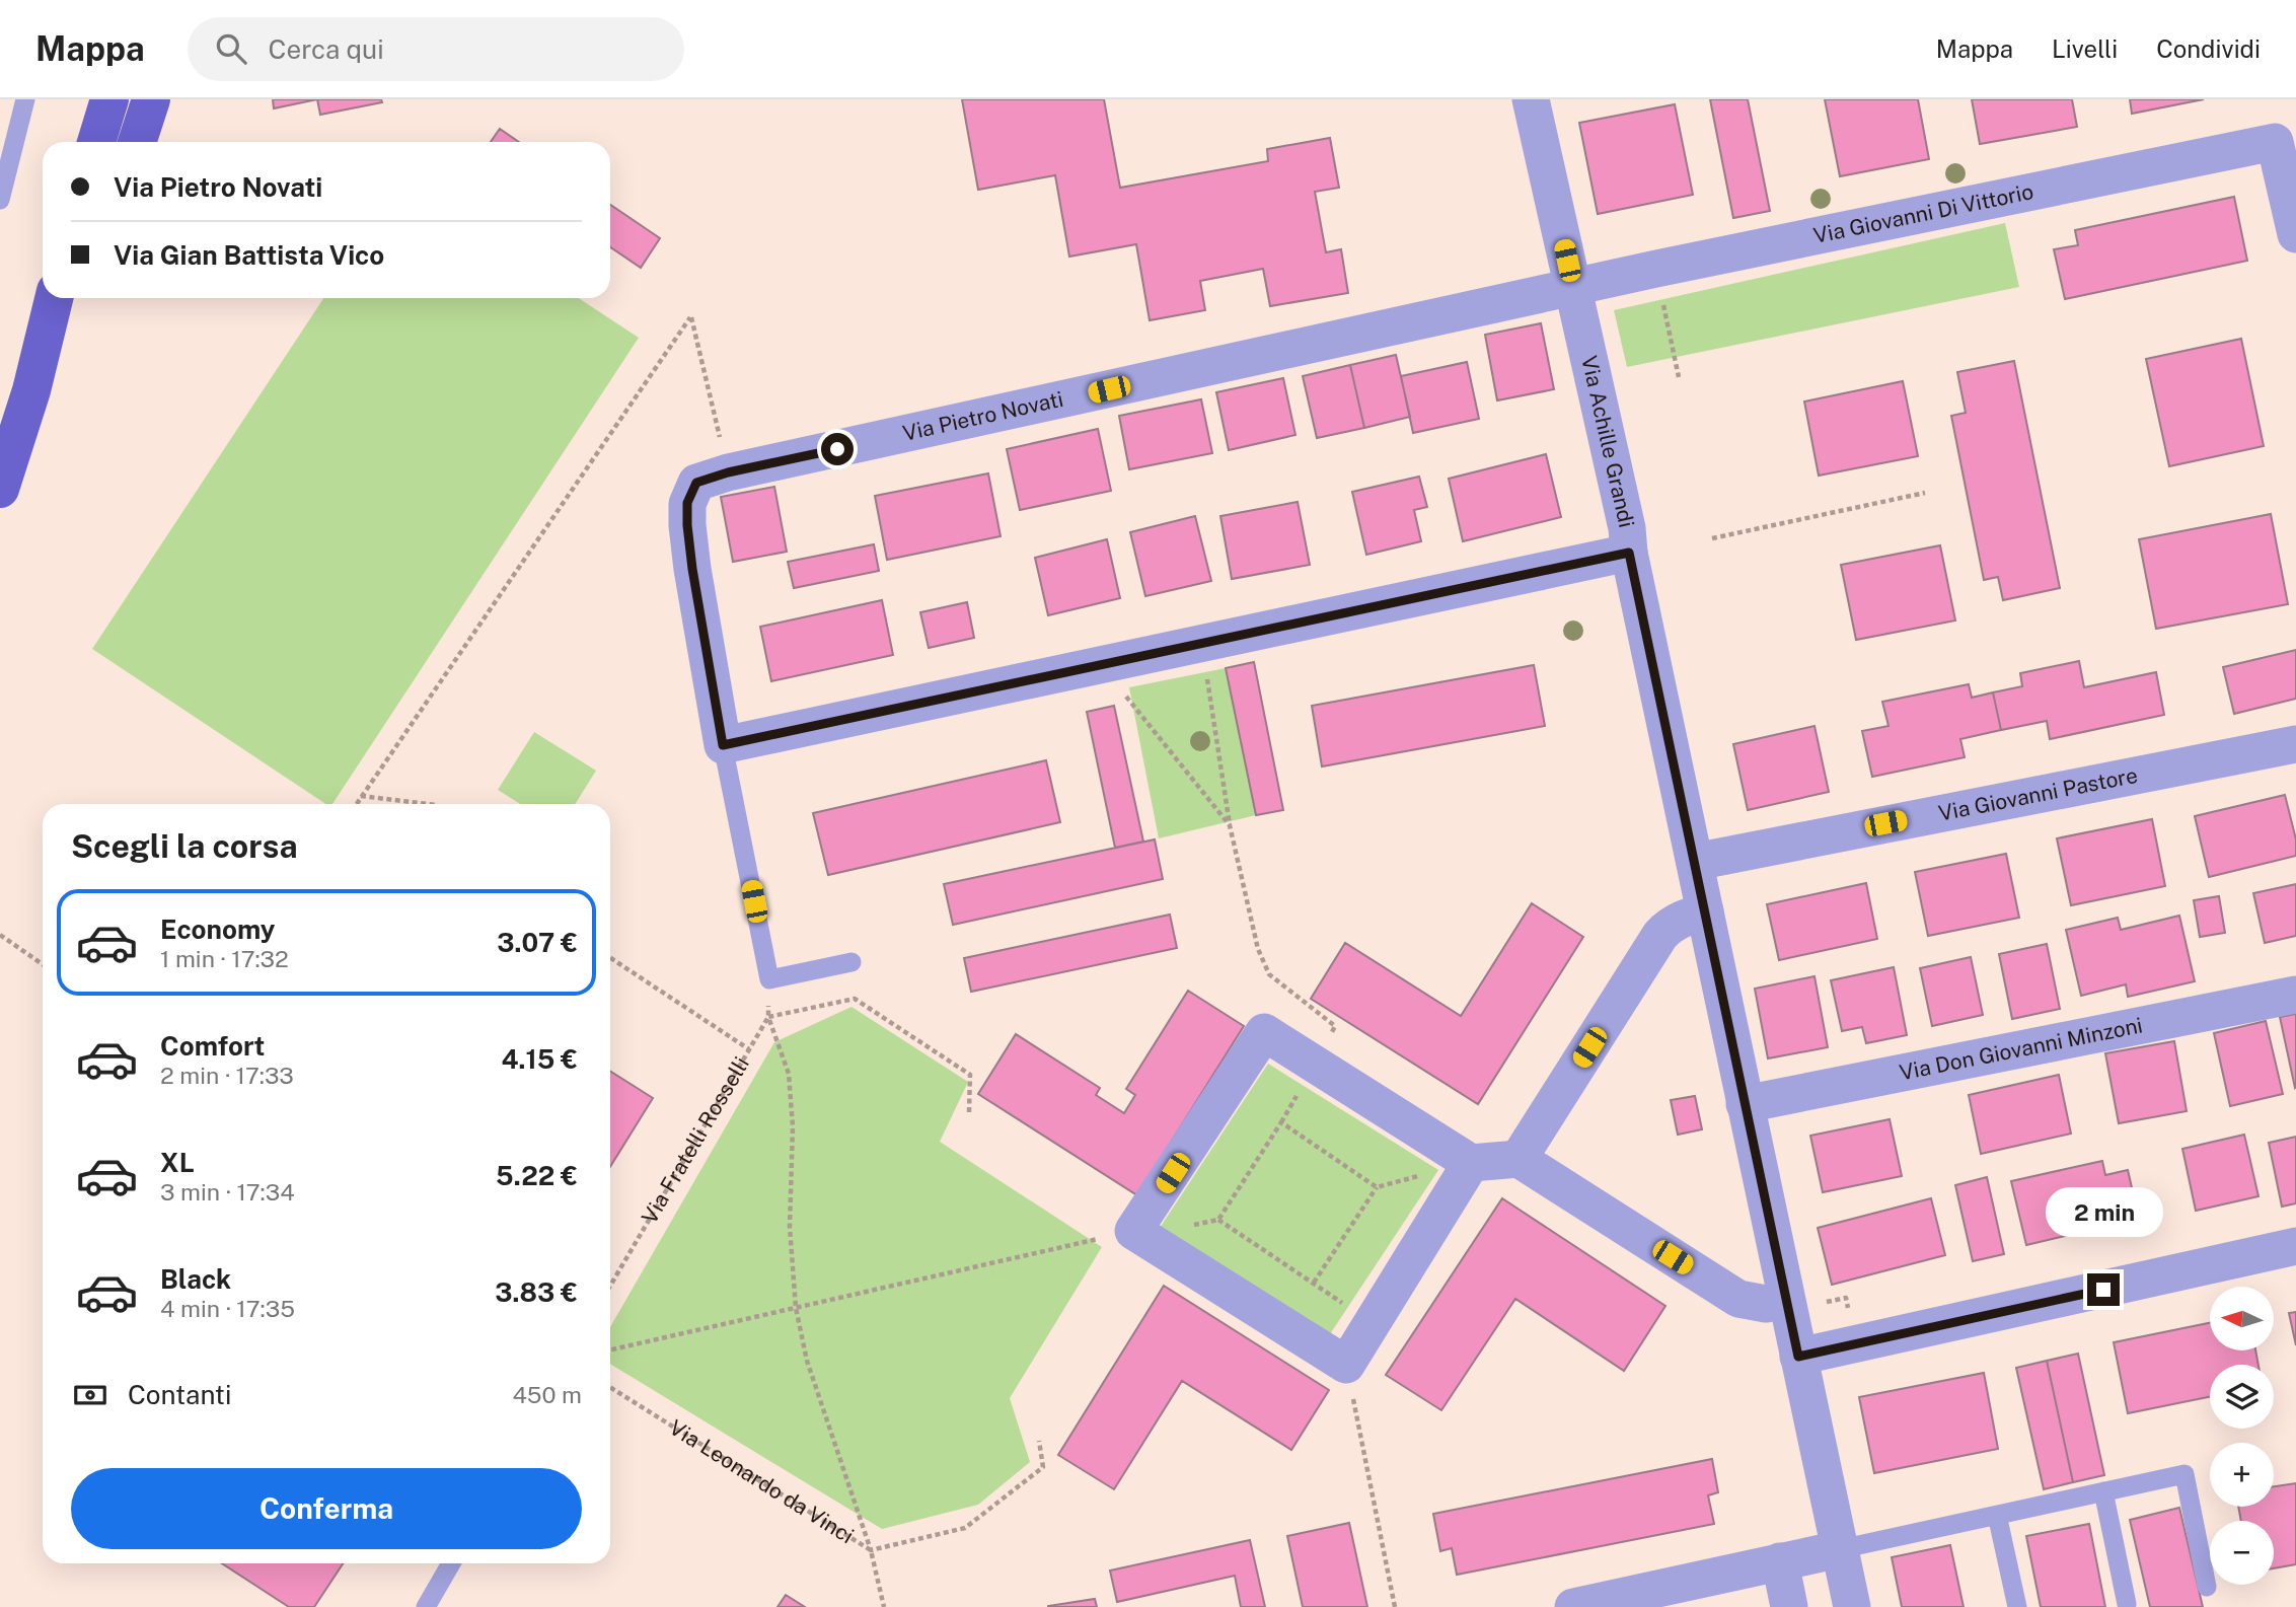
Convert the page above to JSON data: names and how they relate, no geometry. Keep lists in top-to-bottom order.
{
  "streets": {
    "street": [
      "Via Giovanni Di Vittorio",
      "Via Pietro Novati",
      "Via Achille Grandi",
      "Via Giovanni Pastore",
      "Via Don Giovanni Minzoni"
    ],
    "path": ["Via Fratelli Rosselli", "Via Leonardo da Vinci"]
  },
  "crossings": [
    ["Via Giovanni Di Vittorio", "Via Pietro Novati"],
    ["Via Giovanni Di Vittorio", "Via Achille Grandi"],
    ["Via Pietro Novati", "Via Achille Grandi"],
    ["Via Achille Grandi", "Via Giovanni Pastore"],
    ["Via Achille Grandi", "Via Don Giovanni Minzoni"]
  ],
  "north": "left",
  "page": {
    "header": "Mappa",
    "search": "Cerca qui",
    "nav": ["Mappa", "Livelli", "Condividi"],
    "banner": ["Via Pietro Novati", "Via Gian Battista Vico"],
    "heading": "Scegli la corsa",
    "list": [
      {
        "name": "Economy",
        "note": "1 min · 17:32",
        "value": "3.07 €"
      },
      {
        "name": "Comfort",
        "note": "2 min · 17:33",
        "value": "4.15 €"
      },
      {
        "name": "XL",
        "note": "3 min · 17:34",
        "value": "5.22 €"
      },
      {
        "name": "Black",
        "note": "4 min · 17:35",
        "value": "3.83 €"
      }
    ],
    "bubble": "2 min",
    "map_buttons": ["+", "−"],
    "pay": ["Contanti", "450 m"],
    "buttons": "Conferma"
  }
}
